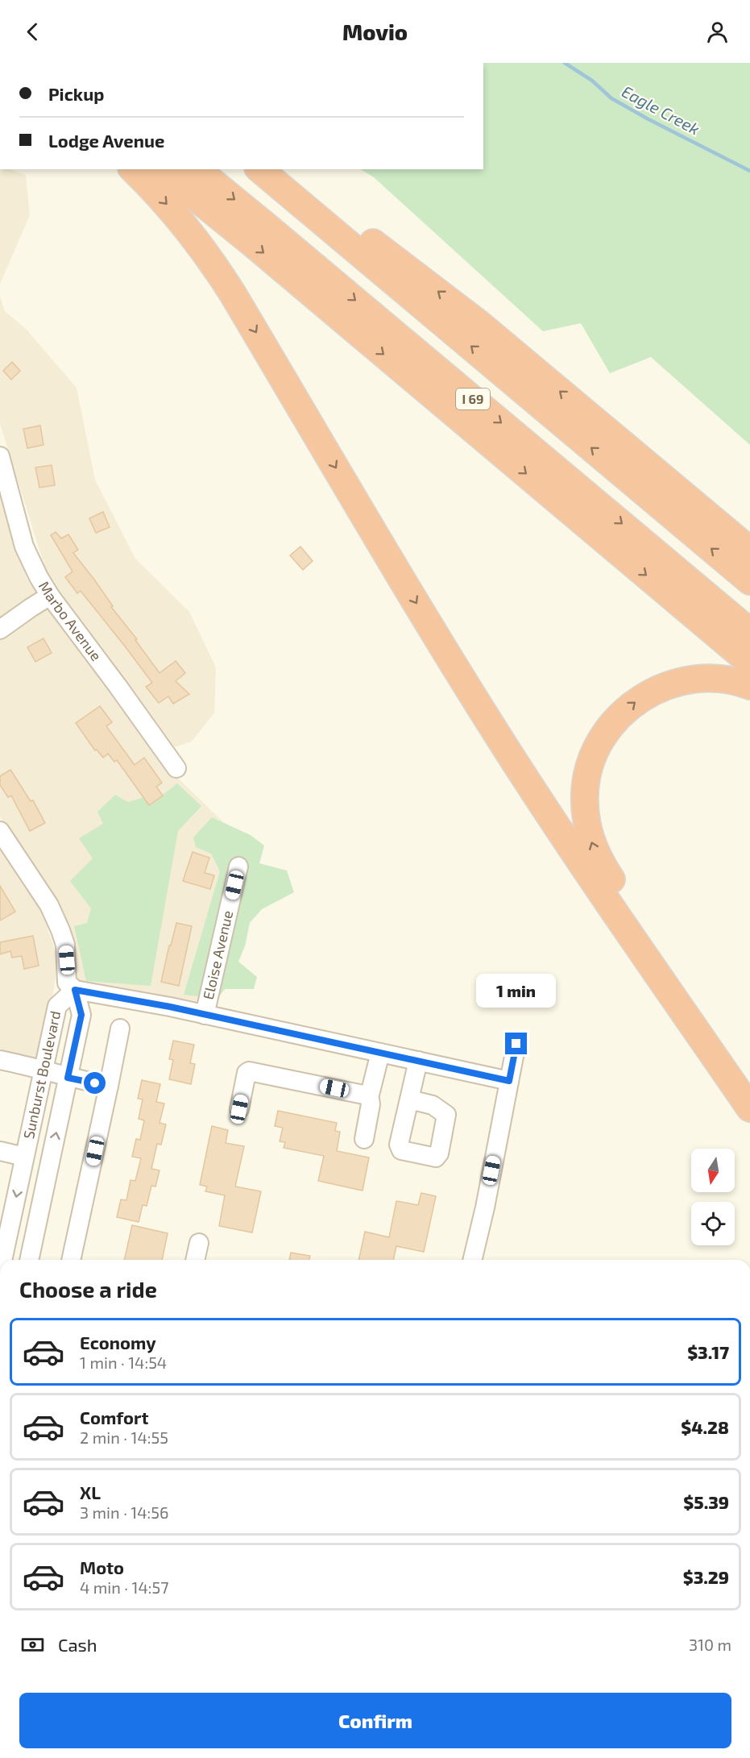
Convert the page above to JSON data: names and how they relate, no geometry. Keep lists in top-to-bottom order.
{
  "streets": {
    "highway": ["I 69"],
    "street": ["Marbo Avenue", "Eloise Avenue", "Sunburst Boulevard"]
  },
  "water": ["Eagle Creek"],
  "north": "bottom",
  "page": {
    "header": "Movio",
    "banner": ["Pickup", "Lodge Avenue"],
    "bubble": "1 min",
    "heading": "Choose a ride",
    "list": [
      {
        "name": "Economy",
        "note": "1 min · 14:54",
        "value": "$3.17"
      },
      {
        "name": "Comfort",
        "note": "2 min · 14:55",
        "value": "$4.28"
      },
      {
        "name": "XL",
        "note": "3 min · 14:56",
        "value": "$5.39"
      },
      {
        "name": "Moto",
        "note": "4 min · 14:57",
        "value": "$3.29"
      }
    ],
    "pay": ["Cash", "310 m"],
    "buttons": "Confirm"
  }
}
